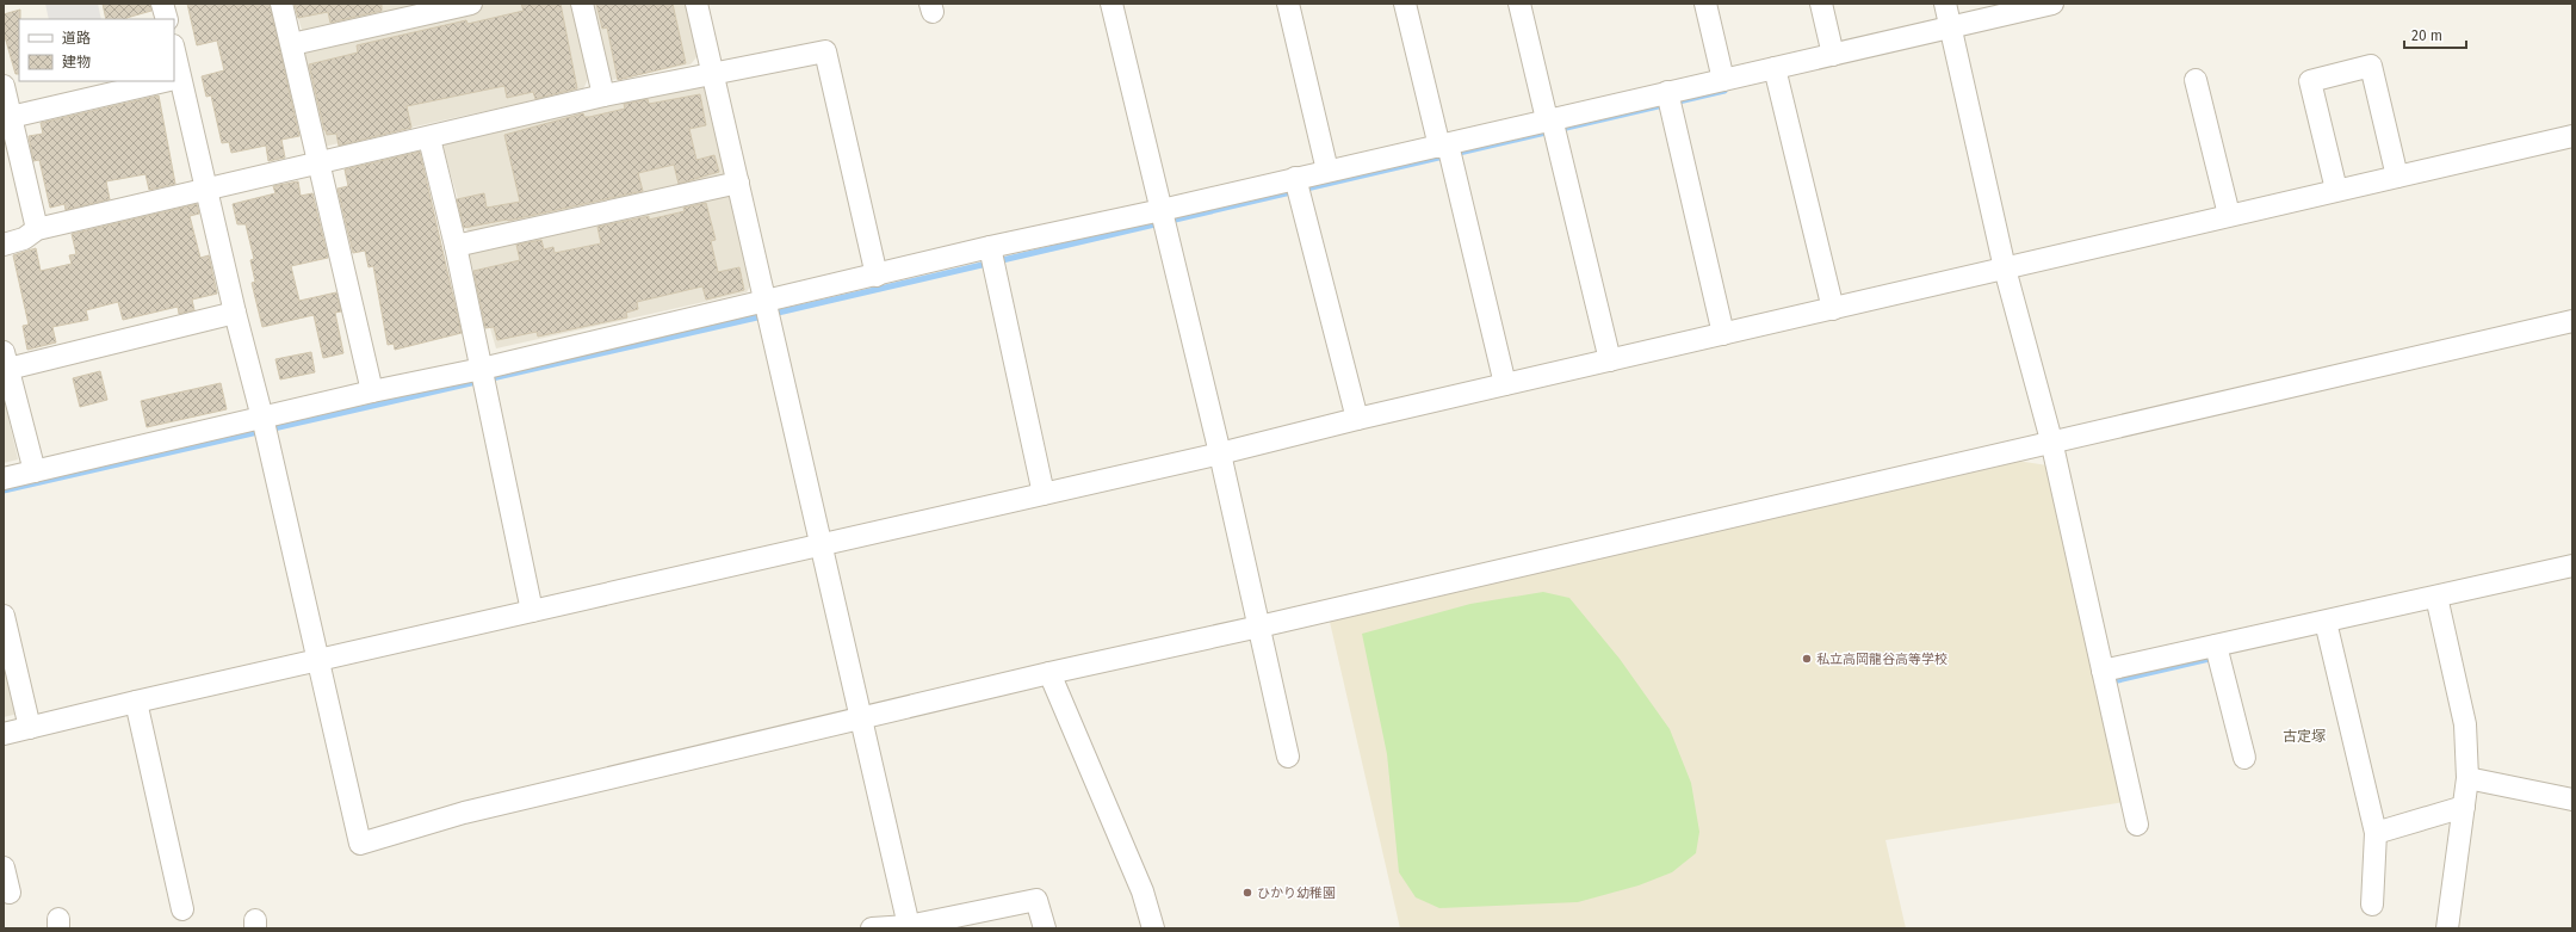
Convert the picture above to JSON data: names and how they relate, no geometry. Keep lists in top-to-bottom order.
{
  "districts": ["古定塚"],
  "places": ["私立高岡龍谷高等学校", "ひかり幼稚園"],
  "legend": ["道路", "建物"],
  "scale_bar": "20 m"
}
